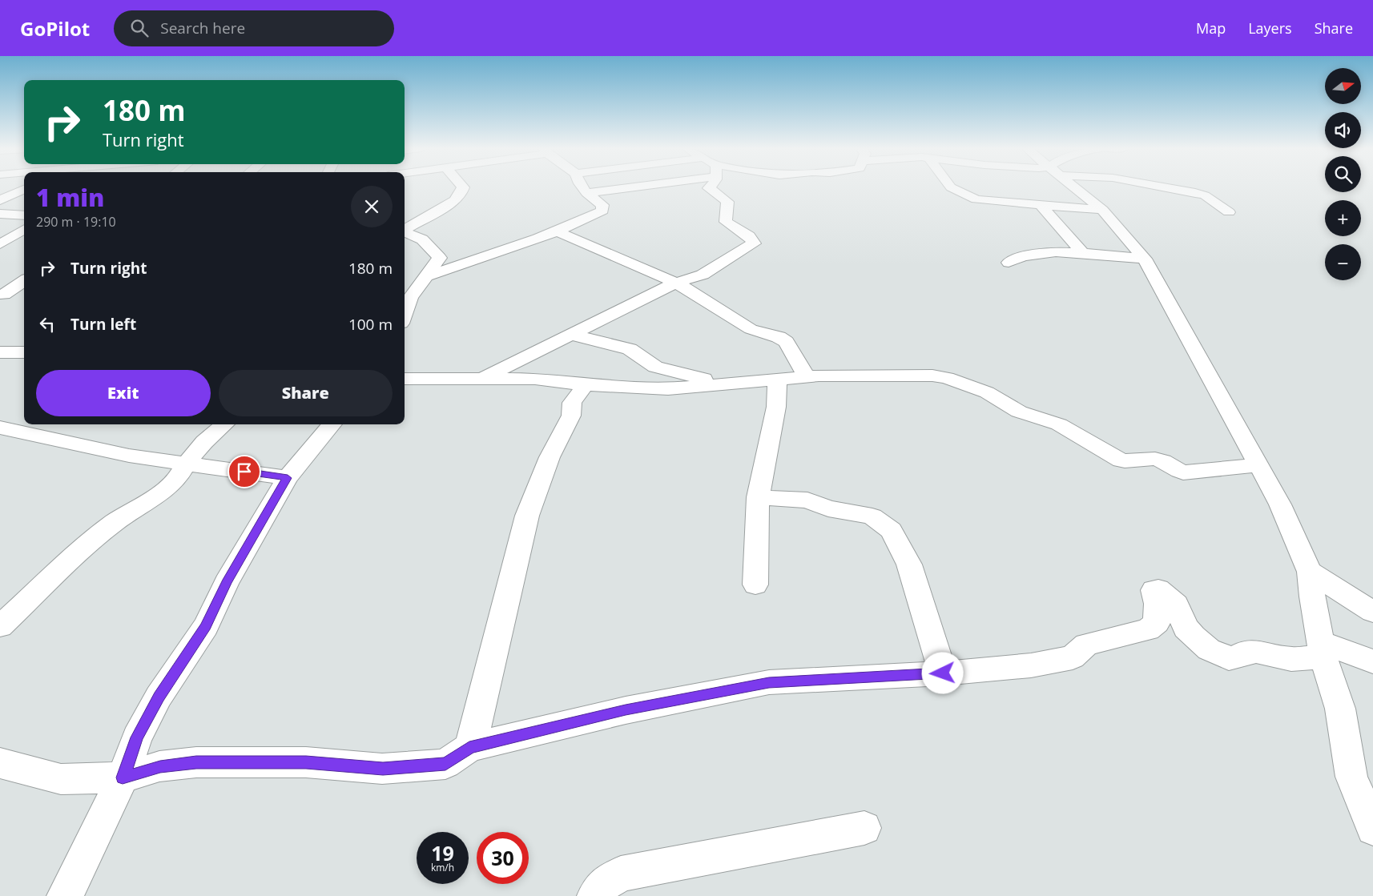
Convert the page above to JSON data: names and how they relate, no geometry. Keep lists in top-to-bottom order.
{
  "north": "right",
  "page": {
    "header": "GoPilot",
    "search": "Search here",
    "nav": ["Map", "Layers", "Share"],
    "map_buttons": ["+", "−"],
    "turn": ["180 m", "Turn right"],
    "heading": ["1 min", "290 m · 19:10"],
    "list": [
      {
        "name": "Turn right",
        "value": "180 m"
      },
      {
        "name": "Turn left",
        "value": "100 m"
      }
    ],
    "buttons": ["Exit", "Share"],
    "speed": "19 km/h",
    "limit": "30"
  }
}
